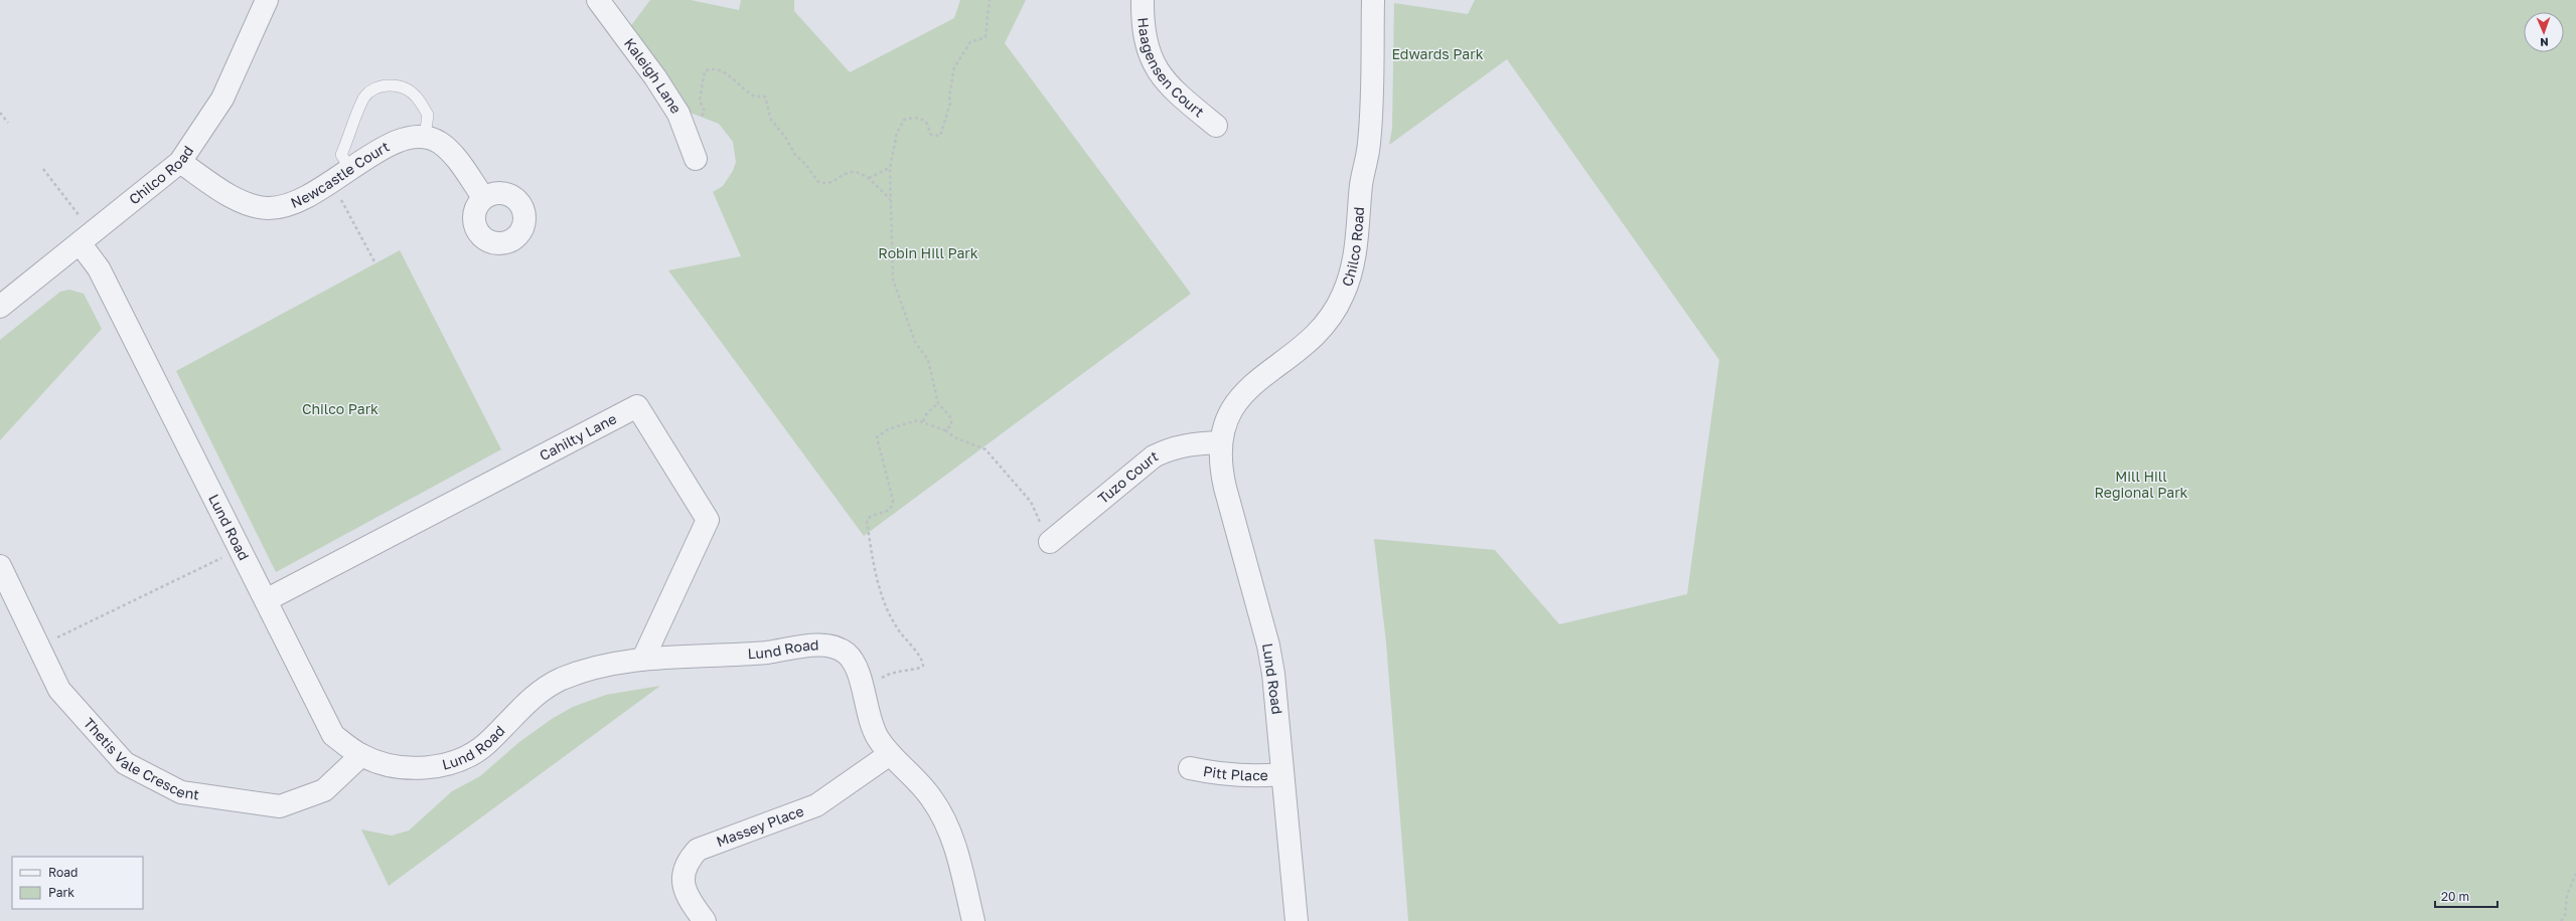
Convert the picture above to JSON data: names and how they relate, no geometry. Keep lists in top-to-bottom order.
{
  "streets": {
    "street": [
      "Haagensen Court",
      "Kaleigh Lane",
      "Newcastle Court",
      "Chilco Road",
      "Cahilty Lane",
      "Tuzo Court",
      "Lund Road",
      "Thetis Vale Crescent",
      "Pitt Place",
      "Massey Place"
    ]
  },
  "crossings": [
    ["Newcastle Court", "Chilco Road"],
    ["Chilco Road", "Tuzo Court"],
    ["Chilco Road", "Lund Road"],
    ["Cahilty Lane", "Lund Road"],
    ["Tuzo Court", "Lund Road"],
    ["Lund Road", "Thetis Vale Crescent"],
    ["Lund Road", "Pitt Place"],
    ["Lund Road", "Massey Place"]
  ],
  "parks": [
    "Edwards Park",
    "Robin Hill Park",
    "Chilco Park",
    "Mill Hill Regional Park"
  ],
  "legend": ["Road", "Park"],
  "scale_bar": "20 m",
  "north": "bottom"
}
